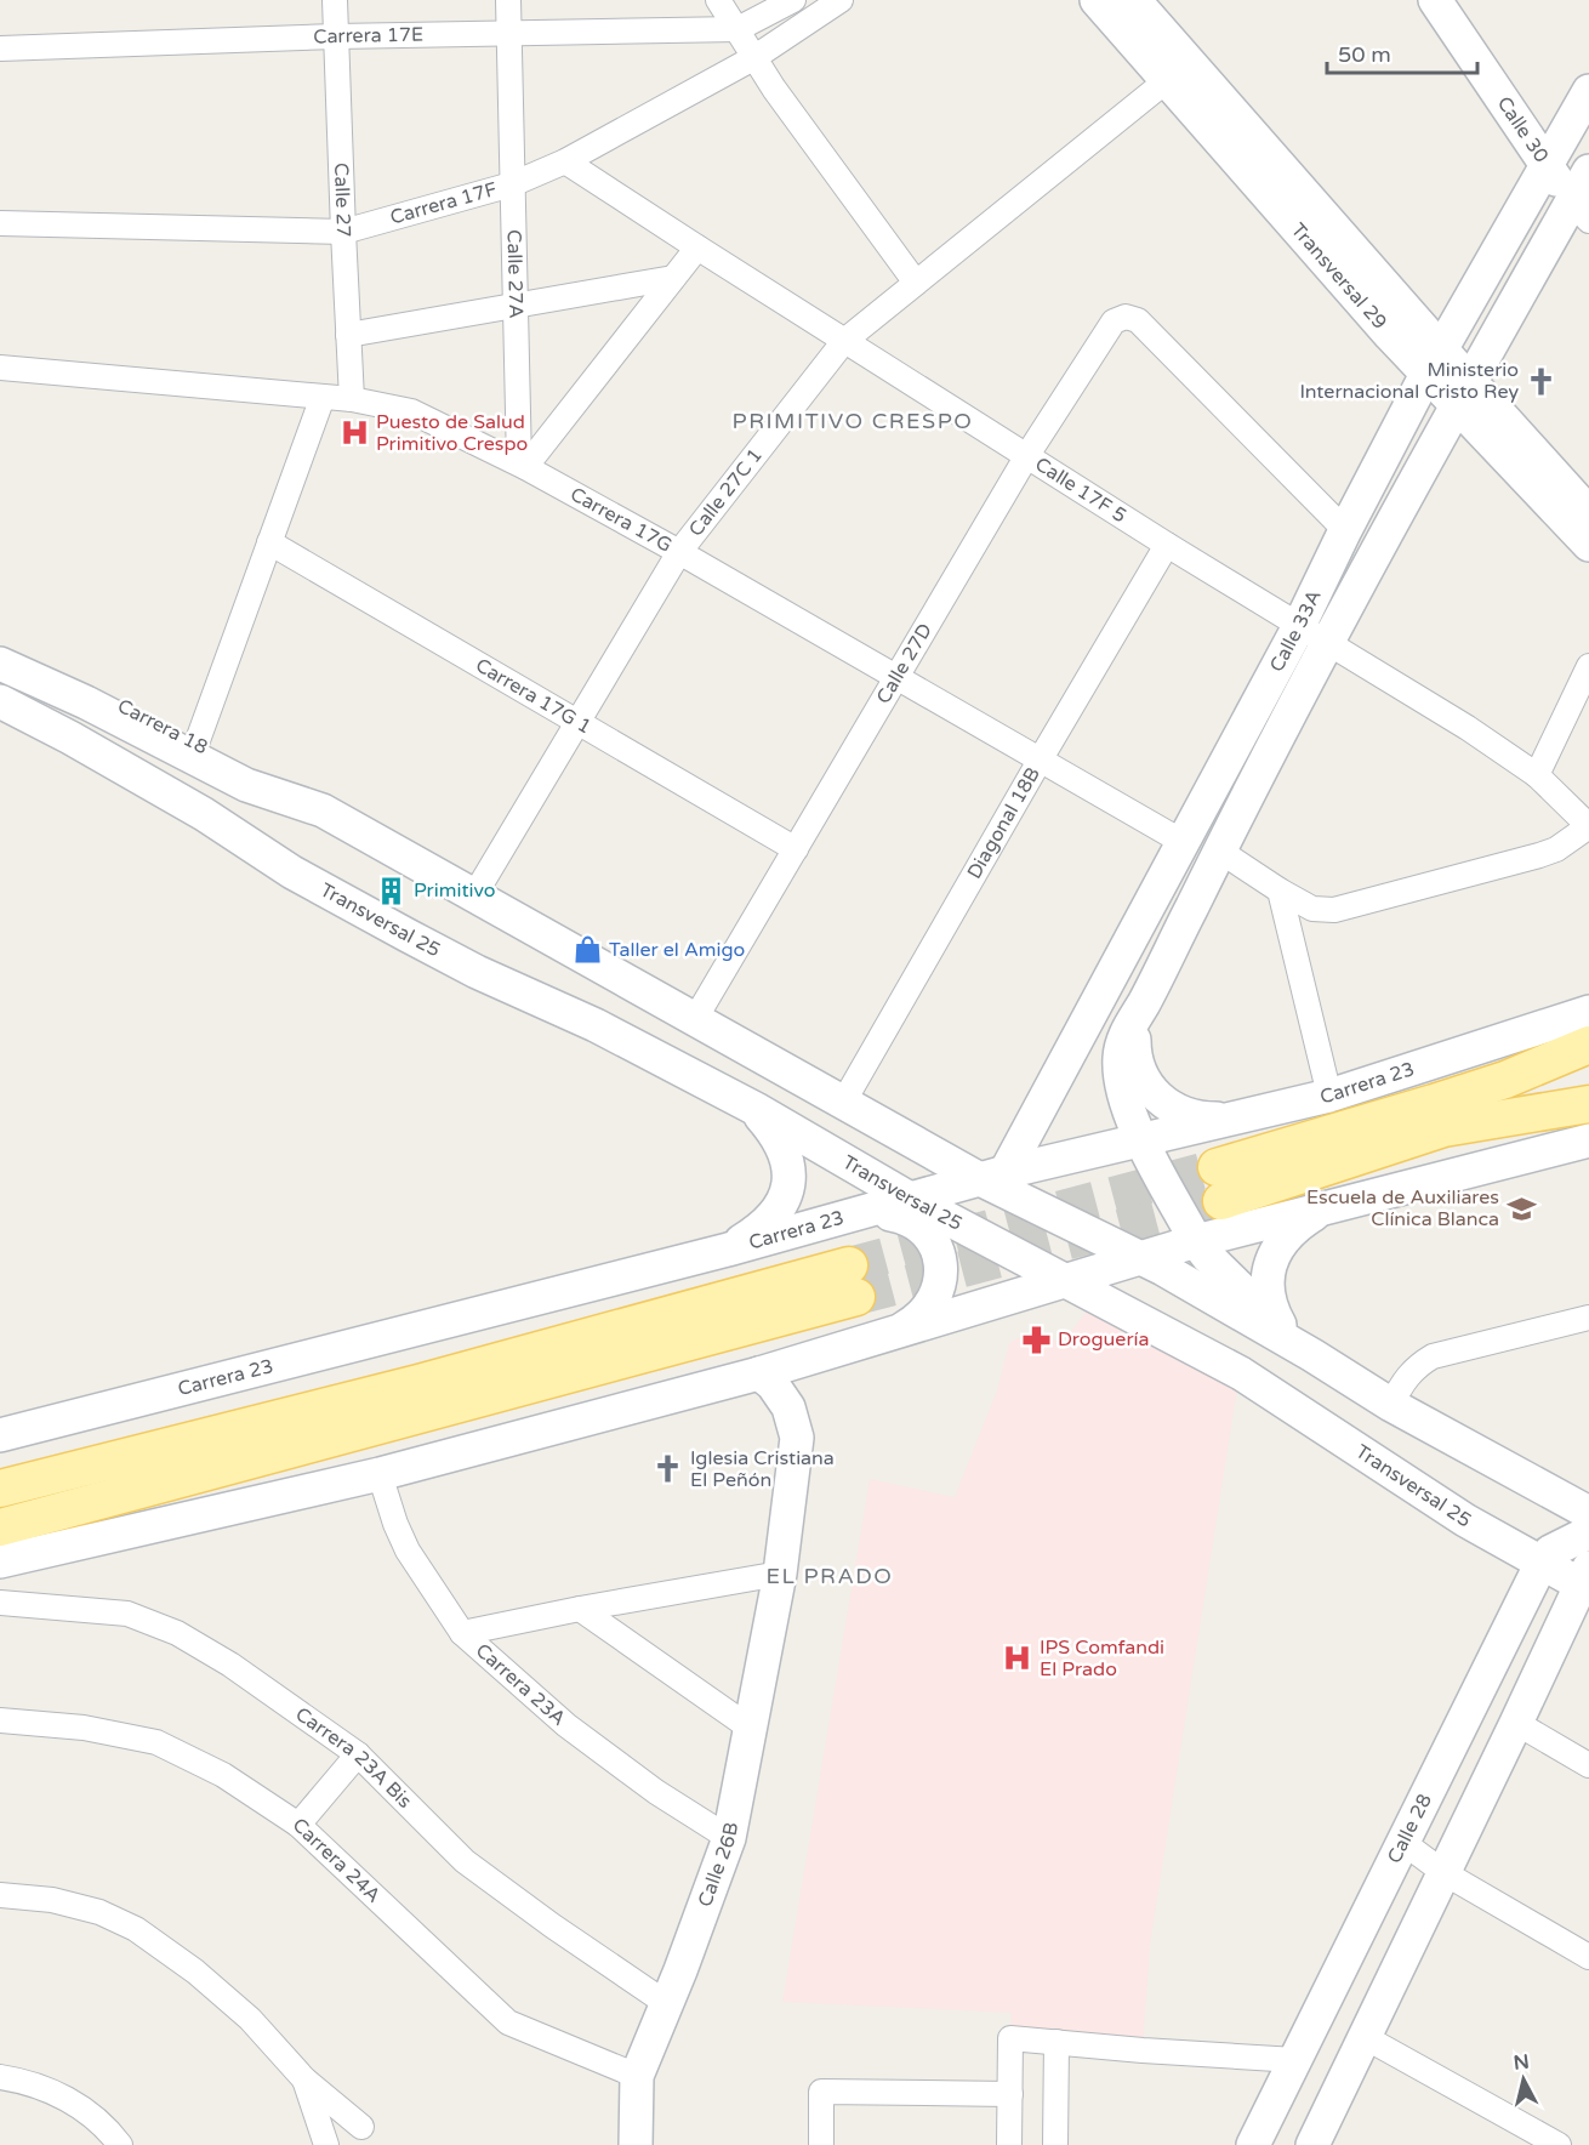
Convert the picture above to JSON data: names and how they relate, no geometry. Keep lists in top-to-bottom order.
{
  "streets": {
    "main road": [
      "Calle 30",
      "Transversal 29",
      "Calle 33A",
      "Carrera 18",
      "Transversal 25",
      "Carrera 23",
      "Calle 28",
      "Calle 26B"
    ],
    "street": [
      "Carrera 17E",
      "Calle 27",
      "Carrera 17F",
      "Calle 27A",
      "Calle 17F 5",
      "Calle 27C 1",
      "Carrera 17G",
      "Calle 27D",
      "Carrera 17G 1",
      "Diagonal 18B",
      "Carrera 23A",
      "Carrera 23A Bis",
      "Carrera 24A"
    ]
  },
  "crossings": [
    ["Carrera 17E", "Calle 27"],
    ["Carrera 17E", "Calle 27A"],
    ["Calle 30", "Calle 33A"],
    ["Calle 27", "Carrera 17F"],
    ["Calle 27", "Carrera 17G"],
    ["Carrera 17F", "Calle 27A"],
    ["Carrera 17F", "Calle 17F 5"],
    ["Calle 27A", "Carrera 17G"],
    ["Transversal 29", "Calle 27C 1"],
    ["Transversal 29", "Calle 33A"],
    ["Calle 17F 5", "Calle 27C 1"],
    ["Calle 17F 5", "Calle 33A"],
    ["Calle 17F 5", "Calle 27D"],
    ["Calle 17F 5", "Diagonal 18B"],
    ["Calle 27C 1", "Carrera 17G"],
    ["Calle 27C 1", "Carrera 17G 1"],
    ["Carrera 17G", "Calle 33A"],
    ["Carrera 17G", "Calle 27D"],
    ["Carrera 17G", "Diagonal 18B"],
    ["Calle 33A", "Calle 27D"],
    ["Calle 33A", "Carrera 23"],
    ["Calle 27D", "Carrera 17G 1"],
    ["Transversal 25", "Carrera 23"],
    ["Transversal 25", "Calle 28"],
    ["Carrera 23A", "Calle 26B"],
    ["Carrera 23A Bis", "Calle 26B"],
    ["Carrera 24A", "Calle 26B"]
  ],
  "districts": ["PRIMITIVO CRESPO", "EL PRADO"],
  "places": {
    "church": ["Ministerio Internacional Cristo Rey", "Iglesia Cristiana El Peñón"],
    "hospital": ["Puesto de Salud Primitivo Crespo", "IPS Comfandi El Prado"],
    "building": ["Primitivo"],
    "shop": ["Taller el Amigo"],
    "school or university": ["Escuela de Auxiliares Clínica Blanca"],
    "pharmacy": ["Droguería"]
  },
  "scale_bar": "50 m",
  "north": "top"
}
